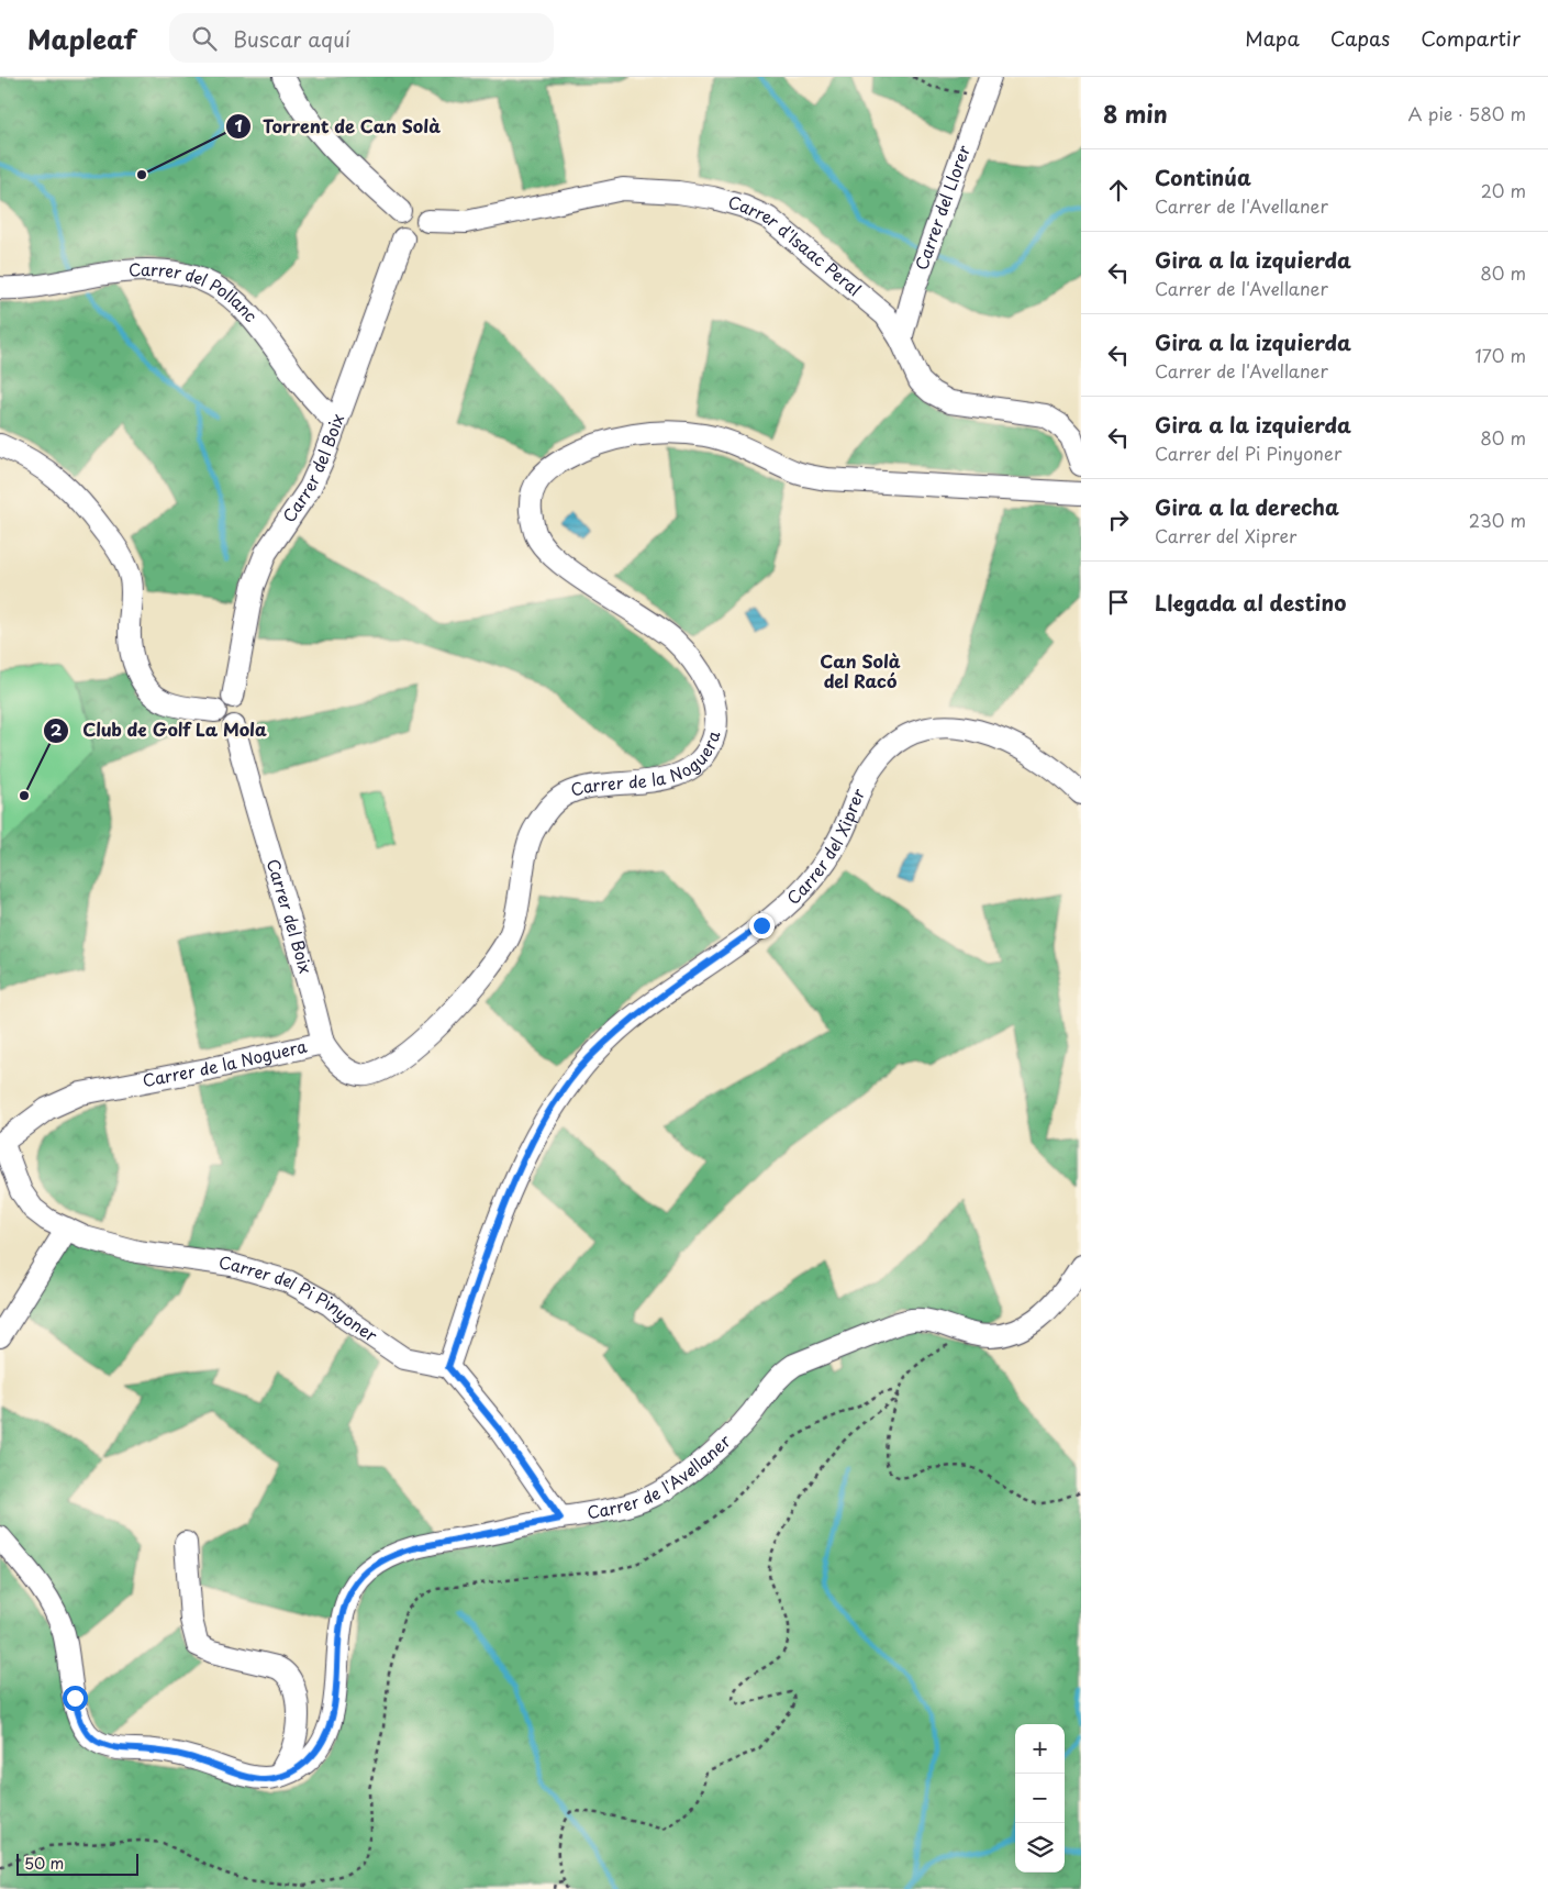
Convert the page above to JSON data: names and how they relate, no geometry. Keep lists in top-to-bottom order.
{
  "streets": {
    "street": [
      "Carrer del Llorer",
      "Carrer d'Isaac Peral",
      "Carrer del Pollanc",
      "Carrer del Boix",
      "Carrer de la Noguera",
      "Carrer del Xiprer",
      "Carrer del Pi Pinyoner",
      "Carrer de l'Avellaner"
    ]
  },
  "crossings": [
    ["Carrer del Llorer", "Carrer d'Isaac Peral"],
    ["Carrer d'Isaac Peral", "Carrer del Boix"],
    ["Carrer del Pollanc", "Carrer del Boix"],
    ["Carrer del Boix", "Carrer de la Noguera"],
    ["Carrer de la Noguera", "Carrer del Pi Pinyoner"],
    ["Carrer del Xiprer", "Carrer del Pi Pinyoner"]
  ],
  "districts": ["Can Solà del Racó"],
  "places": ["Torrent de Can Solà", "Club de Golf La Mola"],
  "scale_bar": "50 m",
  "page": {
    "header": "Mapleaf",
    "search": "Buscar aquí",
    "nav": ["Mapa", "Capas", "Compartir"],
    "heading": ["8 min", "A pie · 580 m"],
    "list": [
      ["Continúa", "Carrer de l'Avellaner", "20 m"],
      ["Gira a la izquierda", "Carrer de l'Avellaner", "80 m"],
      ["Gira a la izquierda", "Carrer de l'Avellaner", "170 m"],
      ["Gira a la izquierda", "Carrer del Pi Pinyoner", "80 m"],
      ["Gira a la derecha", "Carrer del Xiprer", "230 m"],
      "Llegada al destino"
    ],
    "map_buttons": ["+", "−"],
    "scale": "50 m"
  }
}
